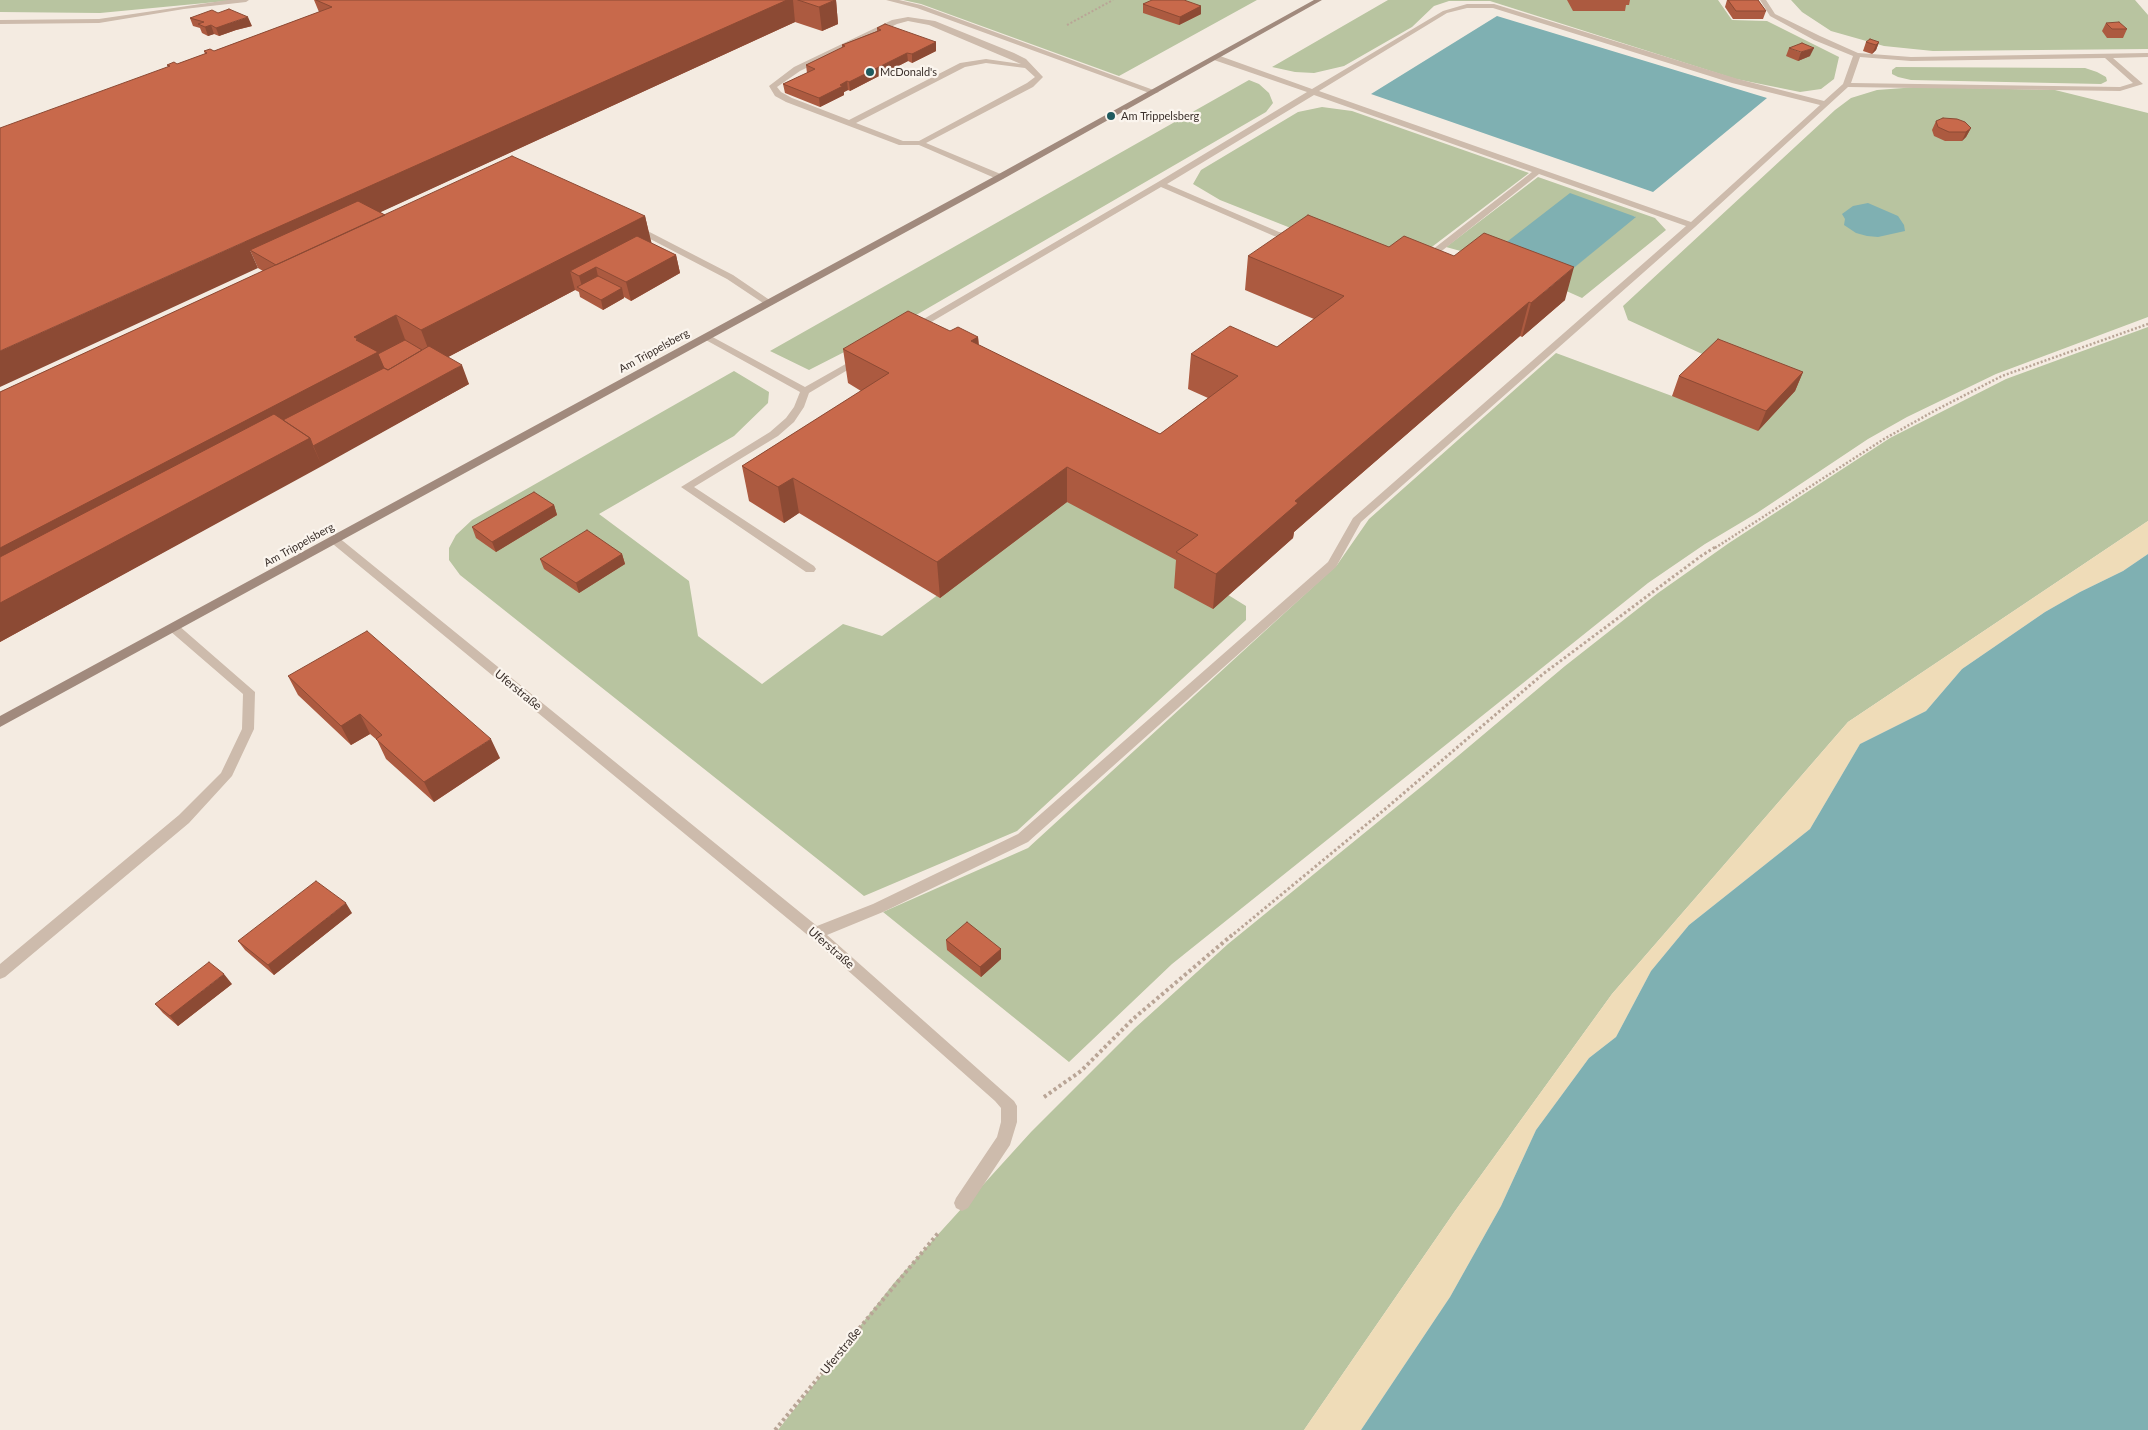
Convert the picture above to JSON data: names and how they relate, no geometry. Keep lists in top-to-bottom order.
{
  "streets": {
    "street": ["Am Trippelsberg"],
    "lane": ["Uferstraße"]
  },
  "crossings": [
    ["Am Trippelsberg", "Uferstraße"]
  ],
  "places": ["McDonald's", "Am Trippelsberg"]
}
